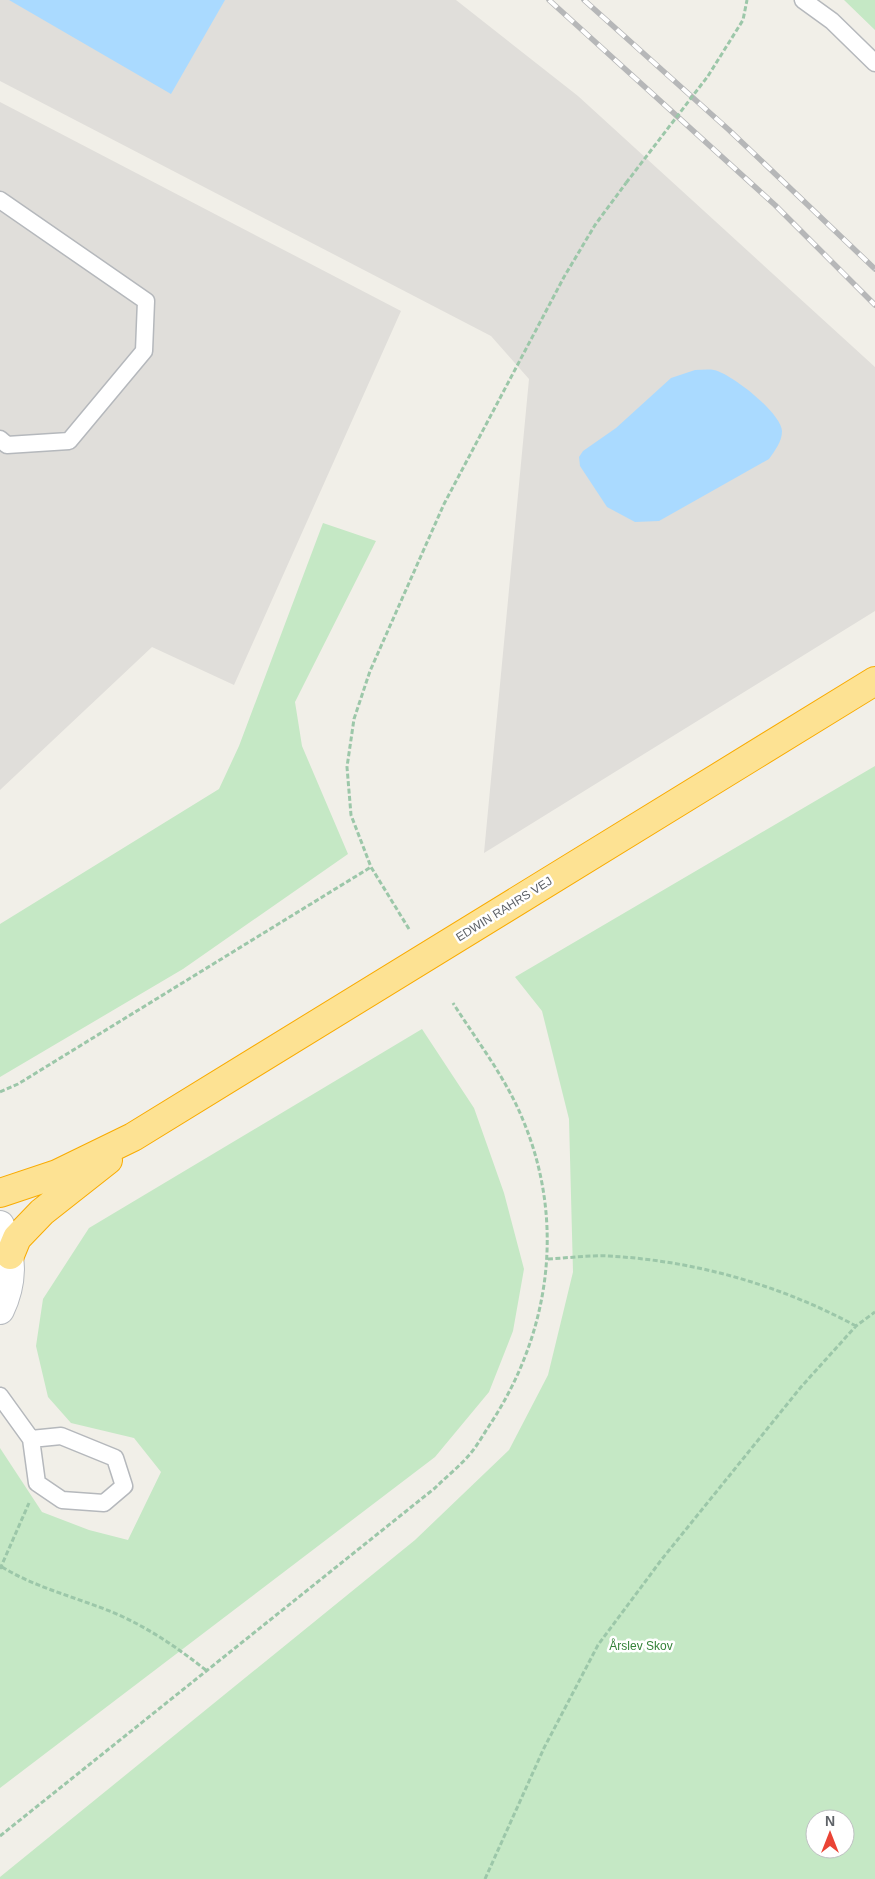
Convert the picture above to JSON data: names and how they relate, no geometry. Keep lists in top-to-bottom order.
{
  "streets": {
    "highway": ["EDWIN RAHRS VEJ"]
  },
  "parks": ["Årslev Skov"],
  "north": "top"
}
